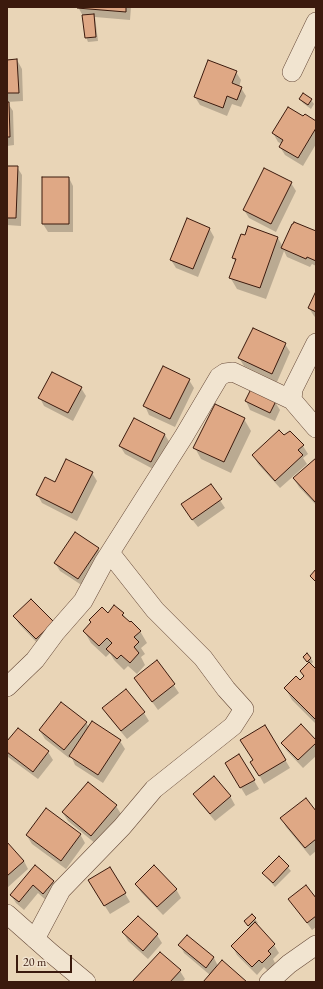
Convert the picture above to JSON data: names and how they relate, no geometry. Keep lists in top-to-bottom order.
{
  "scale_bar": "20 m"
}
